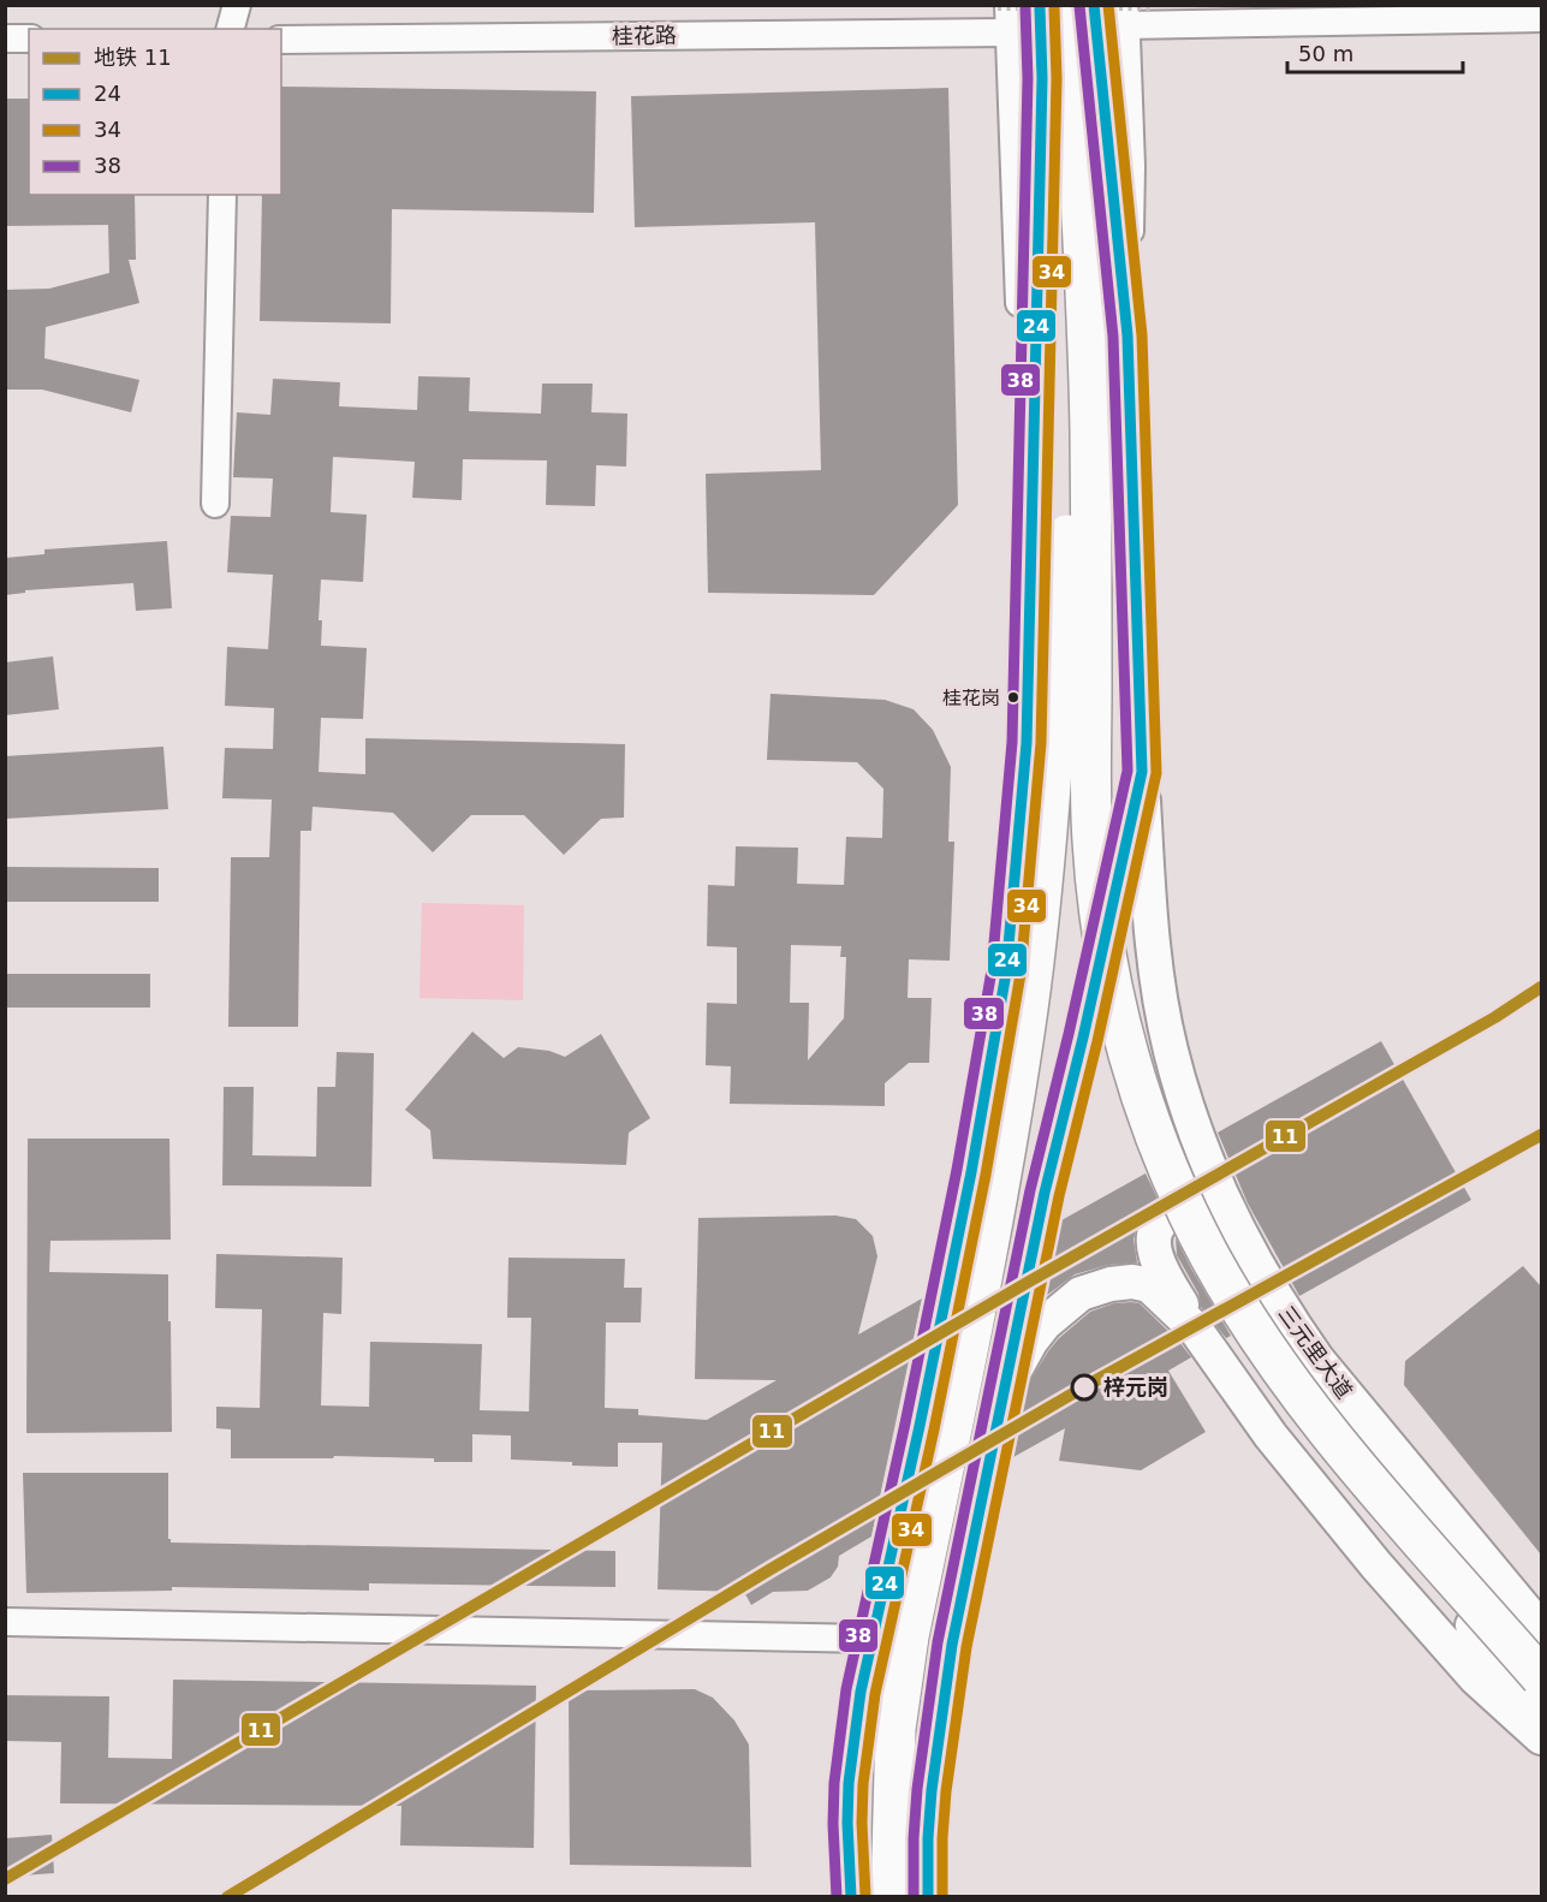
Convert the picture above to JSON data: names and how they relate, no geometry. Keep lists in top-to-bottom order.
{
  "streets": {
    "main road": ["三元里大道"],
    "street": ["桂花路"]
  },
  "places": ["桂花岗", "梓元岗"],
  "lines": [
    "transit line 24",
    "transit line 34",
    "transit line 38",
    "metro line 11"
  ],
  "legend": [
    "地铁 11",
    "24",
    "34",
    "38"
  ],
  "scale_bar": "50 m"
}
